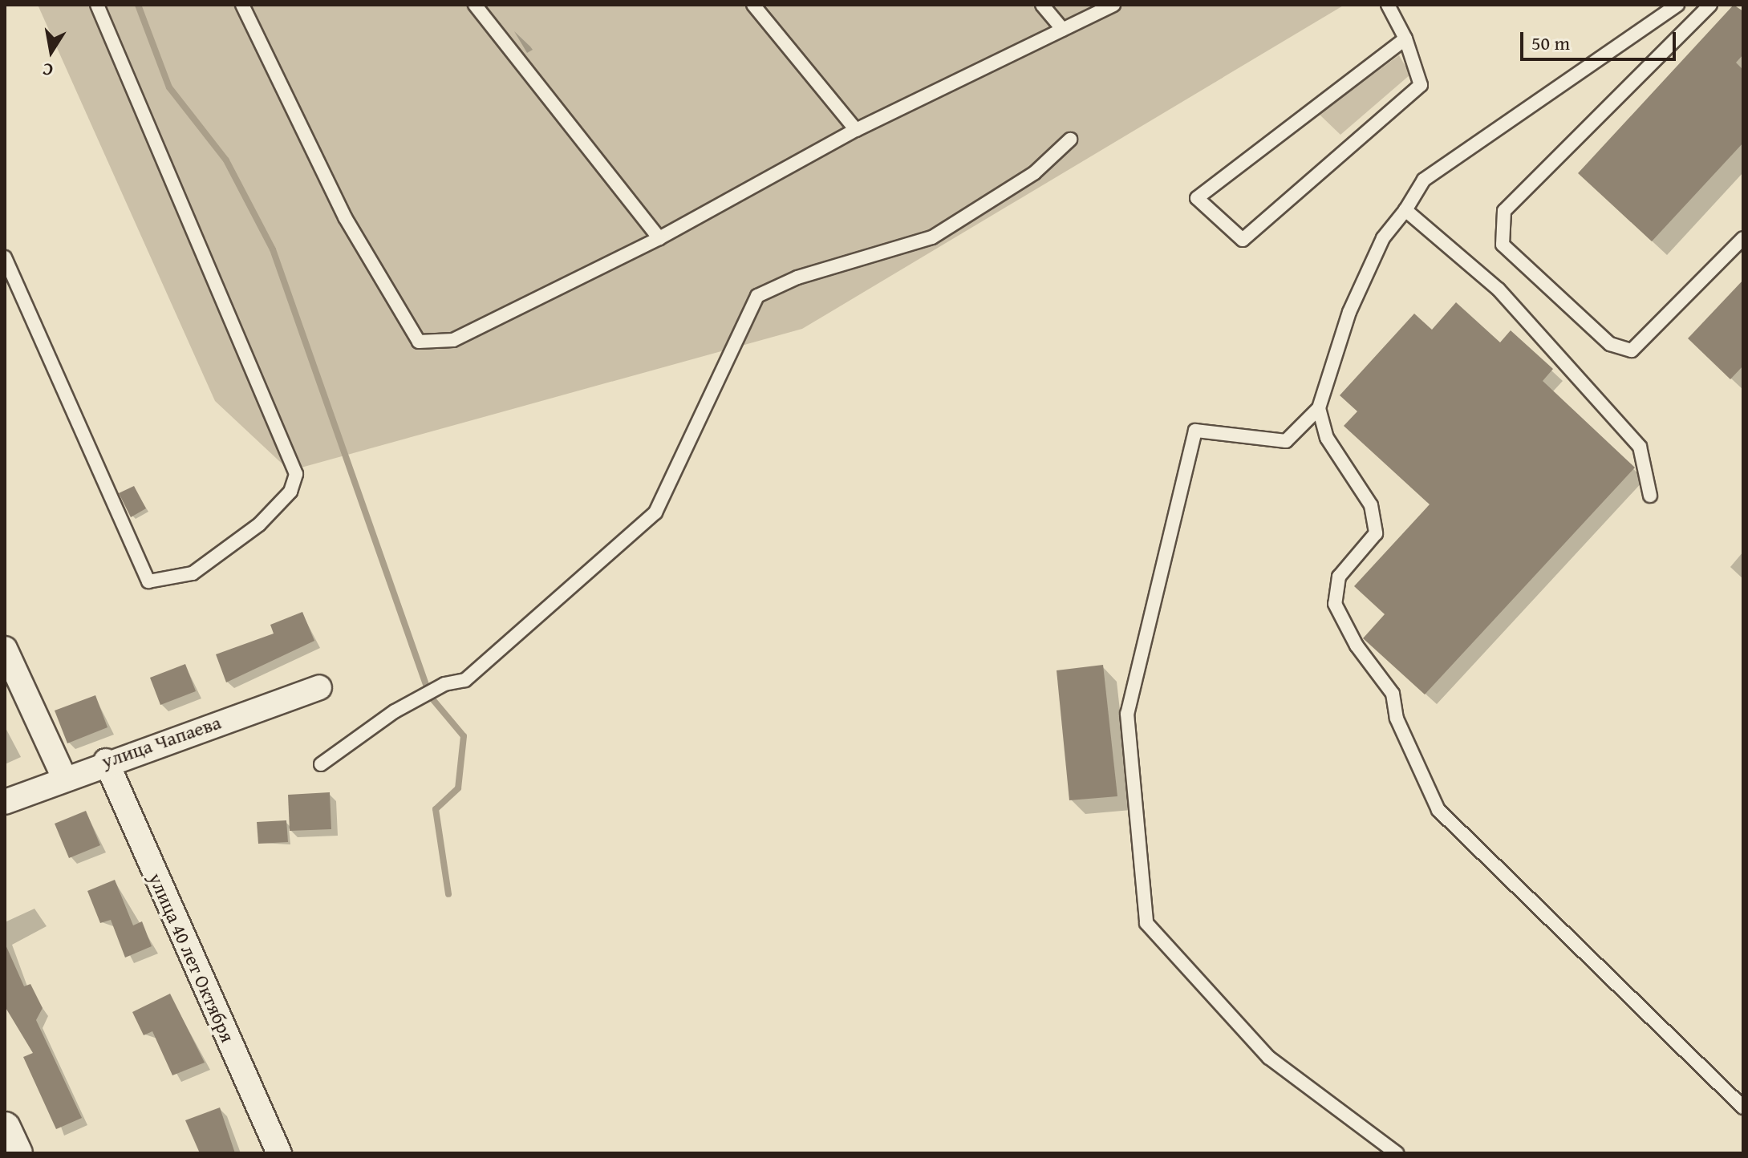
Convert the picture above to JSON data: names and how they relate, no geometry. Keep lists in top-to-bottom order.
{
  "streets": {
    "street": ["улица Чапаева", "улица 40 лет Октября"]
  },
  "crossings": [
    ["улица Чапаева", "улица 40 лет Октября"]
  ],
  "scale_bar": "50 m",
  "north": "bottom"
}
